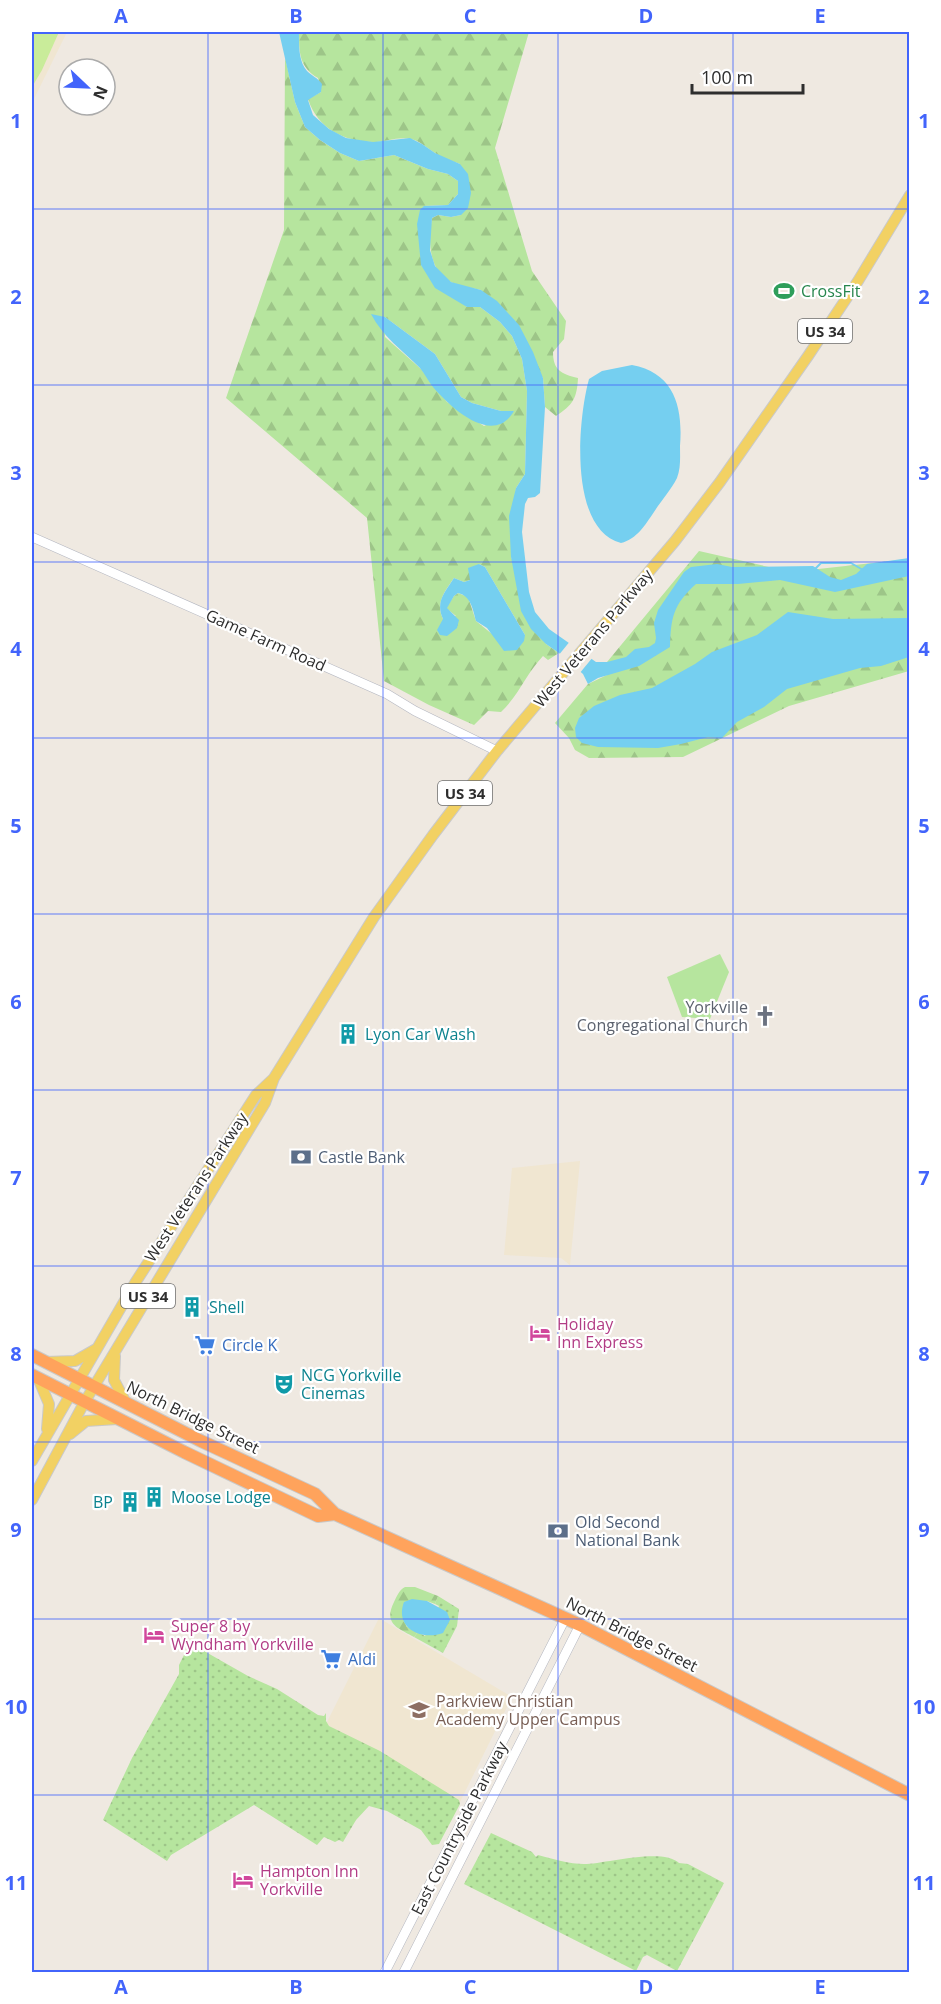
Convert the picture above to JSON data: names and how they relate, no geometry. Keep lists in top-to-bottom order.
{
  "streets": {
    "highway": ["North Bridge Street"],
    "main road": ["US 34", "West Veterans Parkway"],
    "street": ["Game Farm Road", "East Countryside Parkway"]
  },
  "crossings": [
    ["US 34", "West Veterans Parkway"],
    ["US 34", "North Bridge Street"],
    ["West Veterans Parkway", "Game Farm Road"],
    ["West Veterans Parkway", "North Bridge Street"],
    ["North Bridge Street", "East Countryside Parkway"]
  ],
  "places": {
    "sports": ["CrossFit"],
    "church": ["Yorkville Congregational Church"],
    "building": [
      "Lyon Car Wash",
      "Shell",
      "Moose Lodge",
      "BP"
    ],
    "bank": ["Castle Bank", "Old Second National Bank"],
    "hotel": ["Holiday Inn Express", "Super 8 by Wyndham Yorkville", "Hampton Inn Yorkville"],
    "supermarket": ["Circle K", "Aldi"],
    "theatre": ["NCG Yorkville Cinemas"],
    "school or university": ["Parkview Christian Academy Upper Campus"]
  },
  "scale_bar": "100 m",
  "north": "bottom right",
  "grid": {
    "columns": [
      "A",
      "B",
      "C",
      "D",
      "E"
    ],
    "rows": [
      "1",
      "2",
      "3",
      "4",
      "5",
      "6",
      "7",
      "8",
      "9",
      "10",
      "11"
    ]
  }
}
